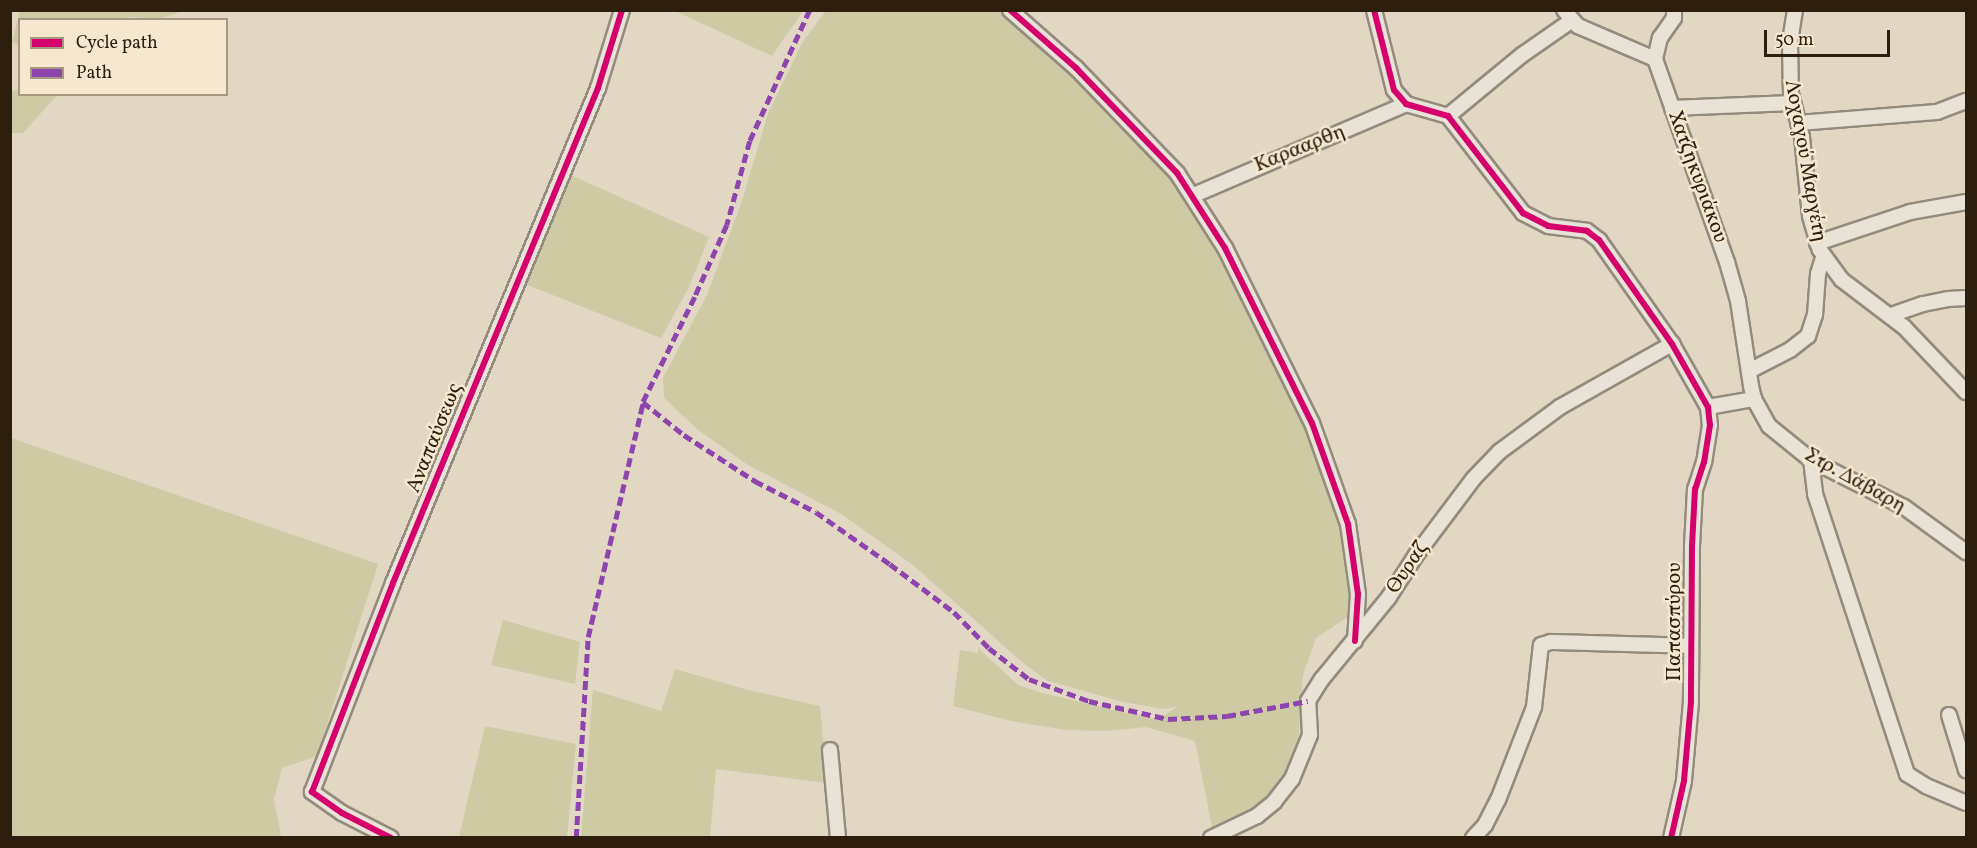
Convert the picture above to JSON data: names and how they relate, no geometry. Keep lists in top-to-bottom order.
{
  "streets": {
    "street": [
      "Καρααρθη",
      "Λοχαγού Μαργέτη",
      "Χατζηκυριάκου",
      "Αναπαύσεως",
      "Στρ. Δάβαρη",
      "Θυραζ",
      "Παπασπύρου"
    ]
  },
  "crossings": [
    ["Χατζηκυριάκου", "Στρ. Δάβαρη"]
  ],
  "legend": ["Cycle path", "Path"],
  "scale_bar": "50 m"
}
